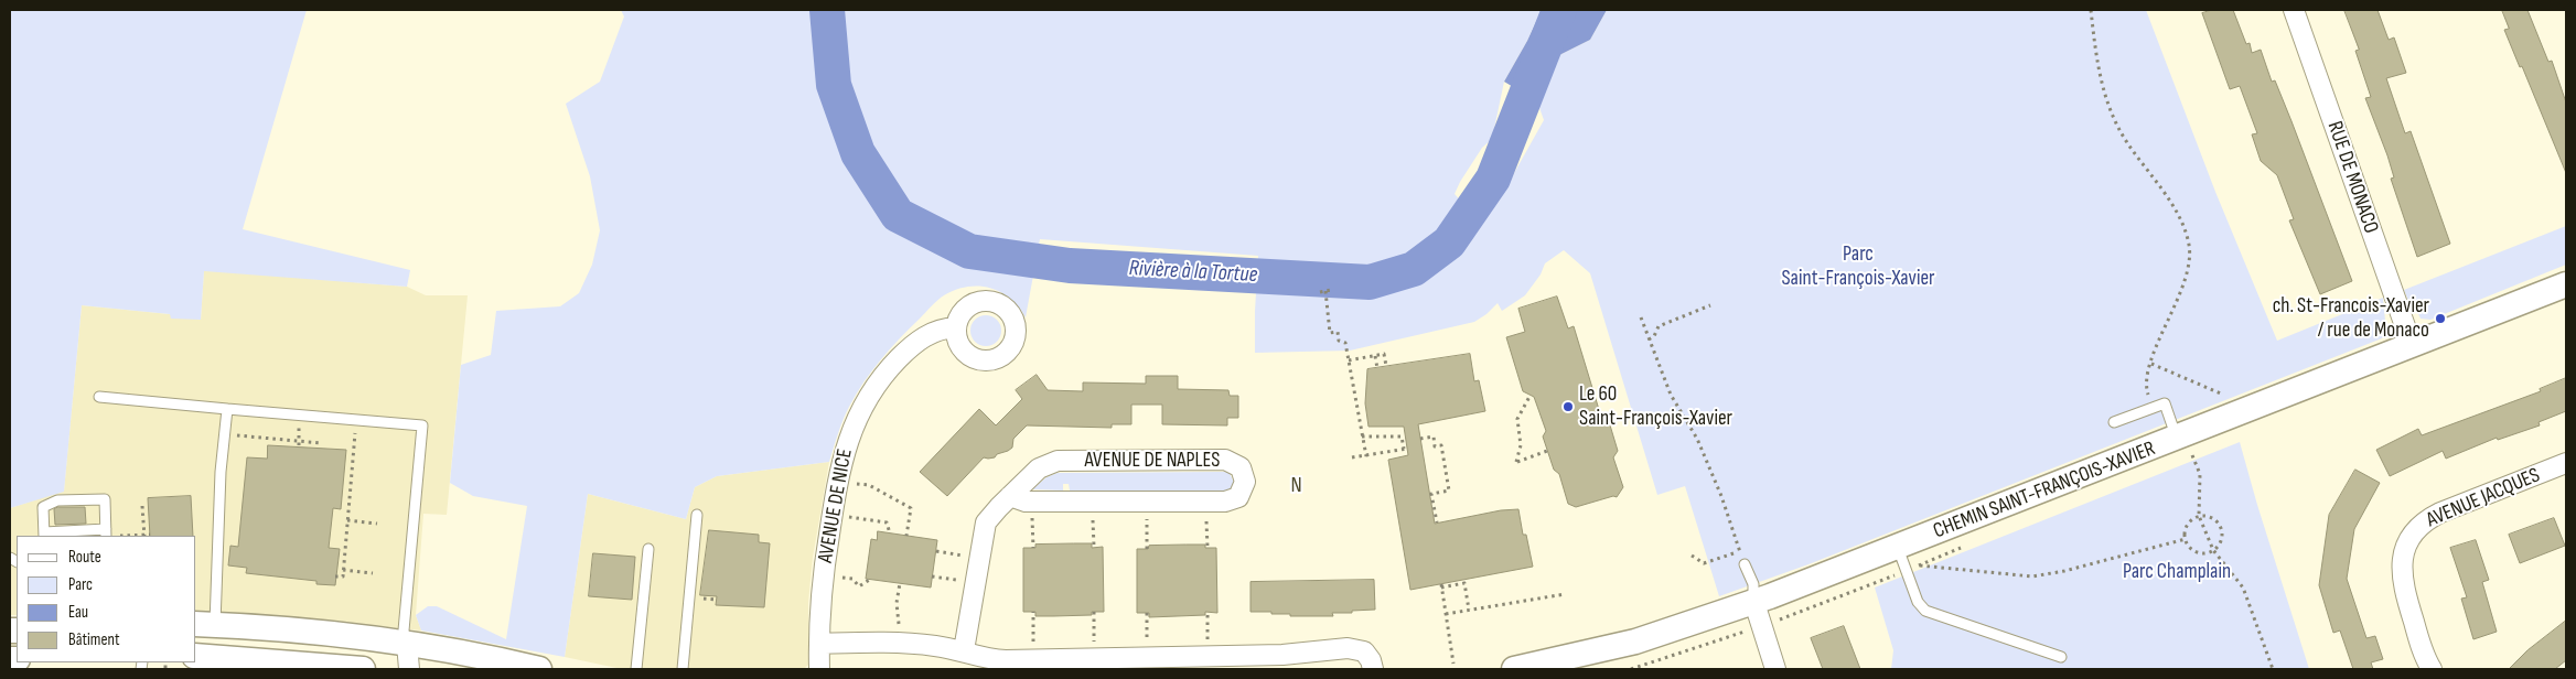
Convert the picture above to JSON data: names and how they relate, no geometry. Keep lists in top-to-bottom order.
{
  "streets": {
    "street": [
      "RUE DE MONACO",
      "AVENUE DE NAPLES",
      "CHEMIN SAINT-FRANÇOIS-XAVIER",
      "AVENUE JACQUES",
      "AVENUE DE NICE"
    ]
  },
  "crossings": [
    ["RUE DE MONACO", "CHEMIN SAINT-FRANÇOIS-XAVIER"]
  ],
  "districts": ["N"],
  "water": ["Rivière à la Tortue"],
  "parks": ["Parc Saint-François-Xavier", "Parc Champlain"],
  "places": ["ch. St-Francois-Xavier / rue de Monaco", "Le 60 Saint-François-Xavier"],
  "legend": [
    "Route",
    "Parc",
    "Eau",
    "Bâtiment"
  ]
}
